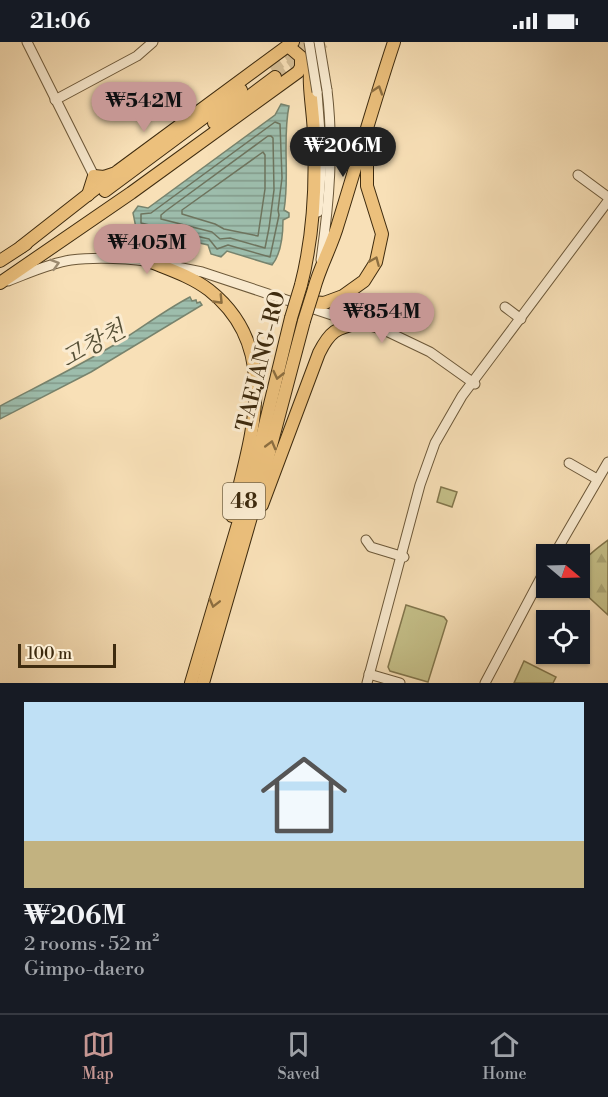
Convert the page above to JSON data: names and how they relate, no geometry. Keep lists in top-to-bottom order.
{
  "streets": {
    "main road": ["TAEJANG-RO", "48"]
  },
  "crossings": [
    ["TAEJANG-RO", "48"]
  ],
  "water": ["고창천"],
  "scale_bar": "100 m",
  "north": "right",
  "page": {
    "status": "21:06",
    "price": [
      "₩542M",
      "₩206M",
      "₩405M",
      "₩854M"
    ],
    "scale": "100 m",
    "list": [
      {
        "name": "₩206M",
        "note": "2 rooms · 52 m² · Gimpo-daero"
      }
    ],
    "tabs": ["Map", "Saved", "Home"]
  }
}
